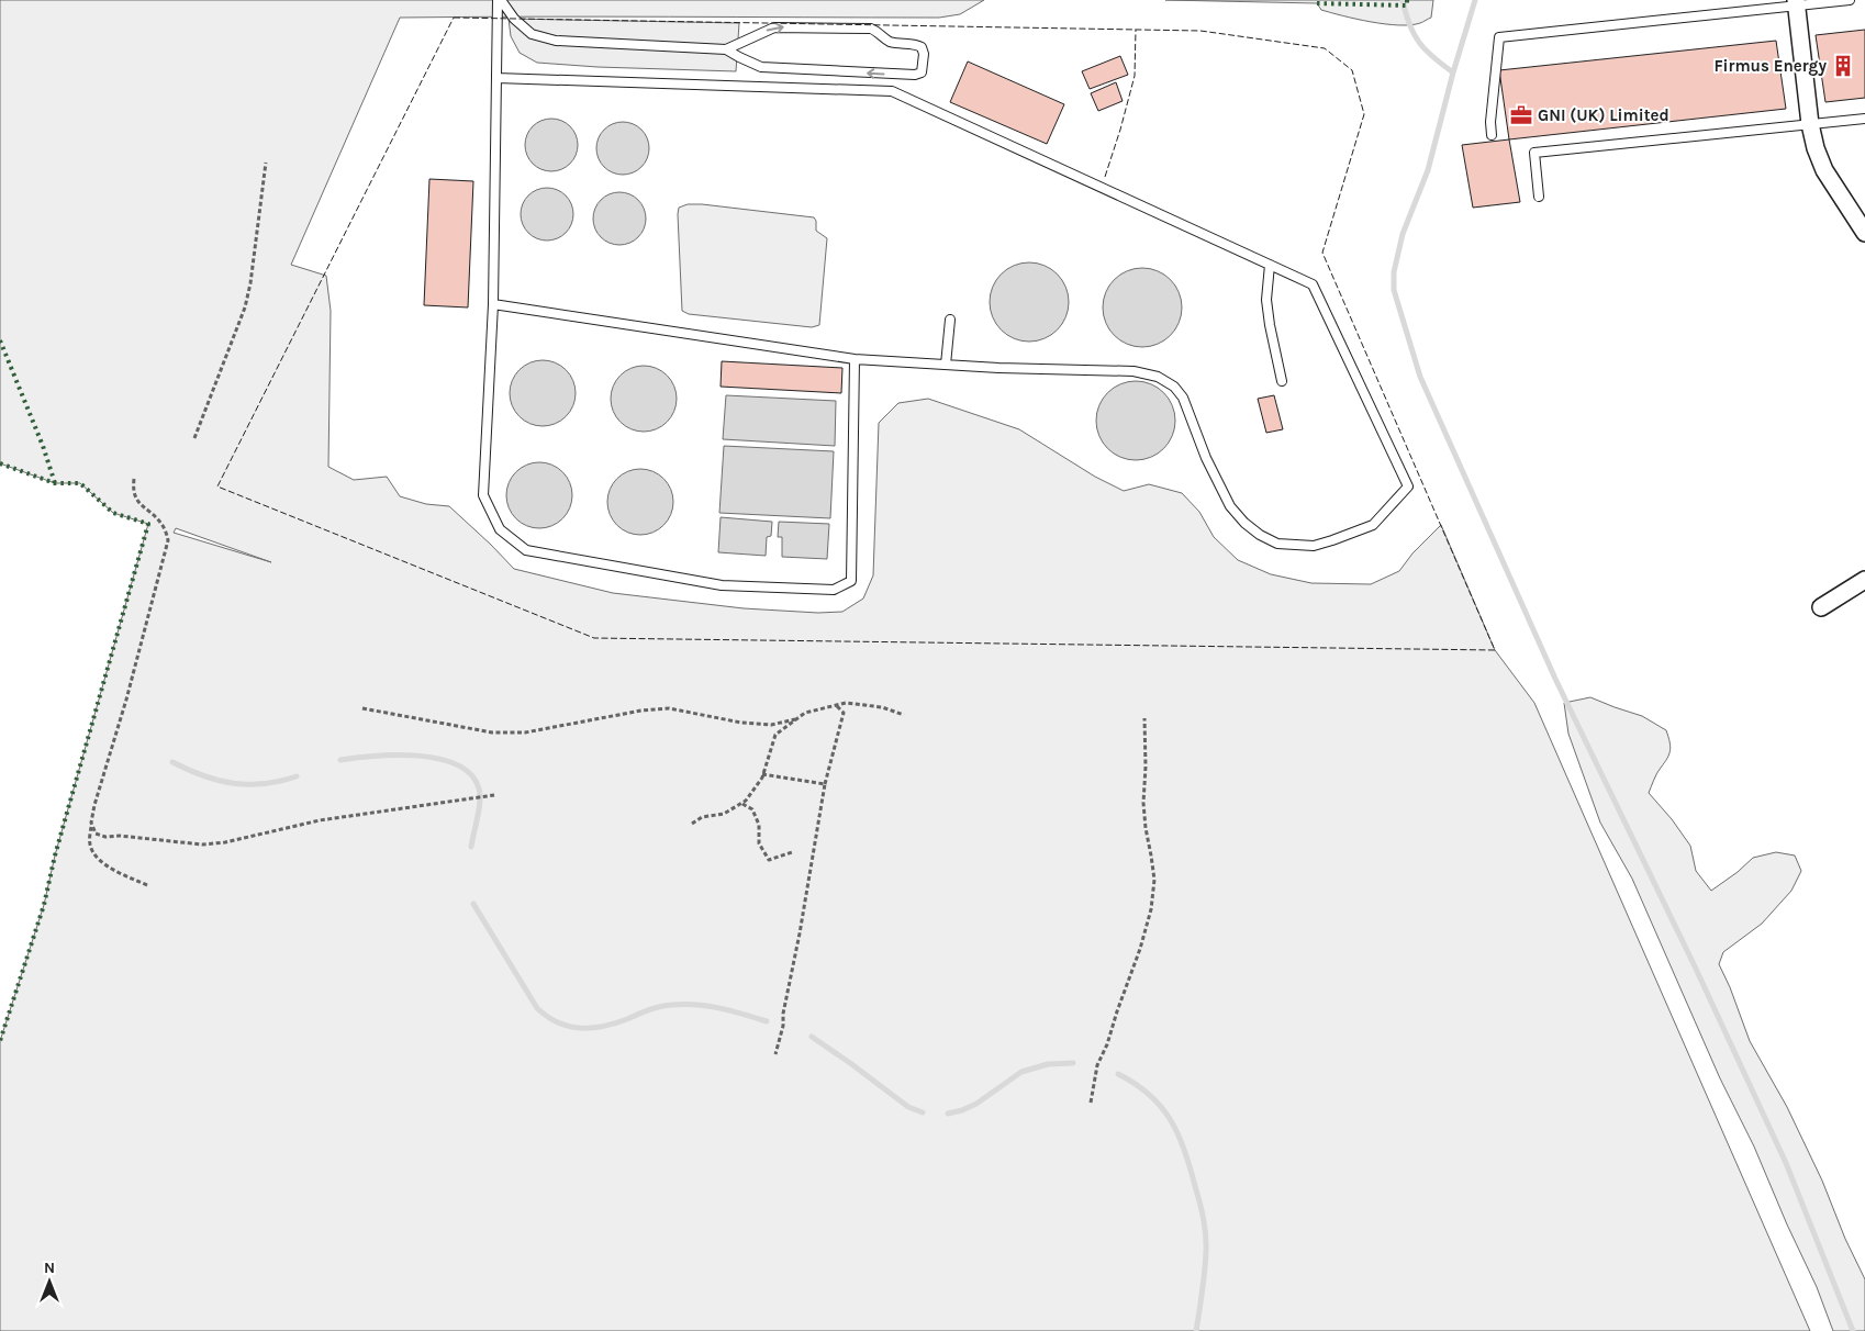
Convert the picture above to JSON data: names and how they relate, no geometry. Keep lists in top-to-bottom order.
{
  "places": {
    "building": ["Firmus Energy"],
    "office": ["GNI (UK) Limited"]
  },
  "north": "top"
}
